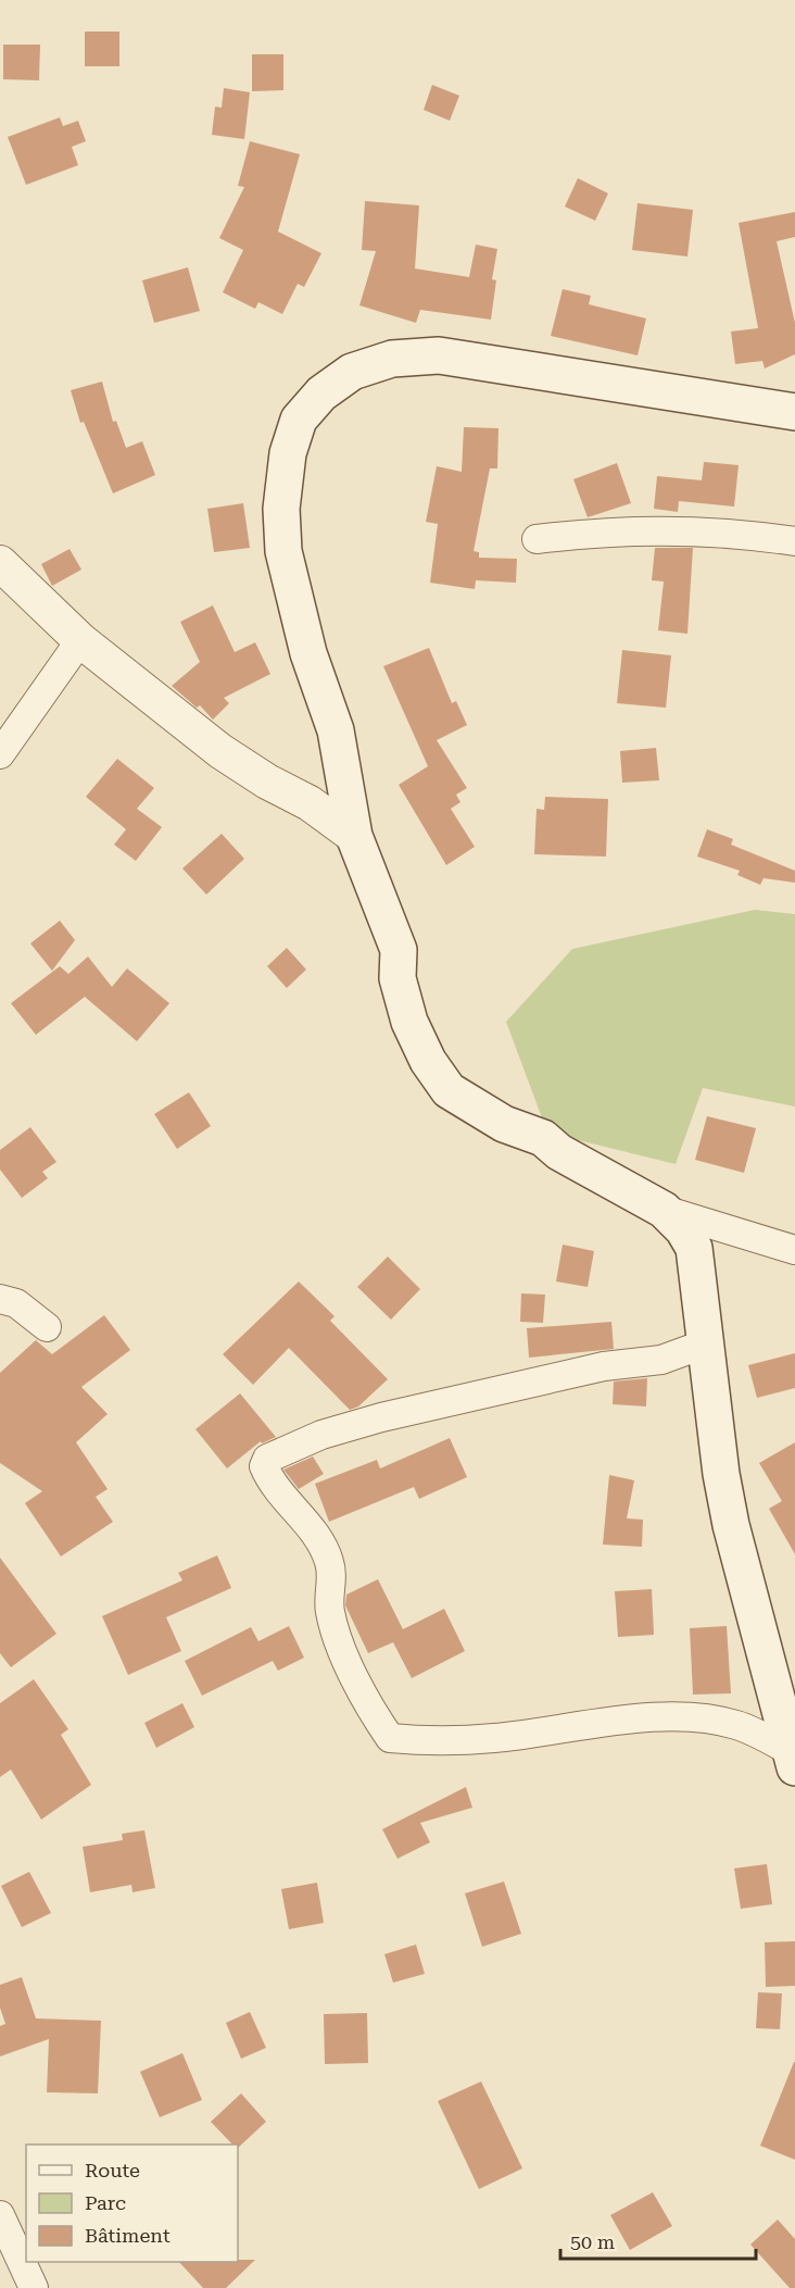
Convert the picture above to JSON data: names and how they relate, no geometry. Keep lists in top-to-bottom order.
{
  "legend": ["Route", "Parc", "Bâtiment"],
  "scale_bar": "50 m"
}
